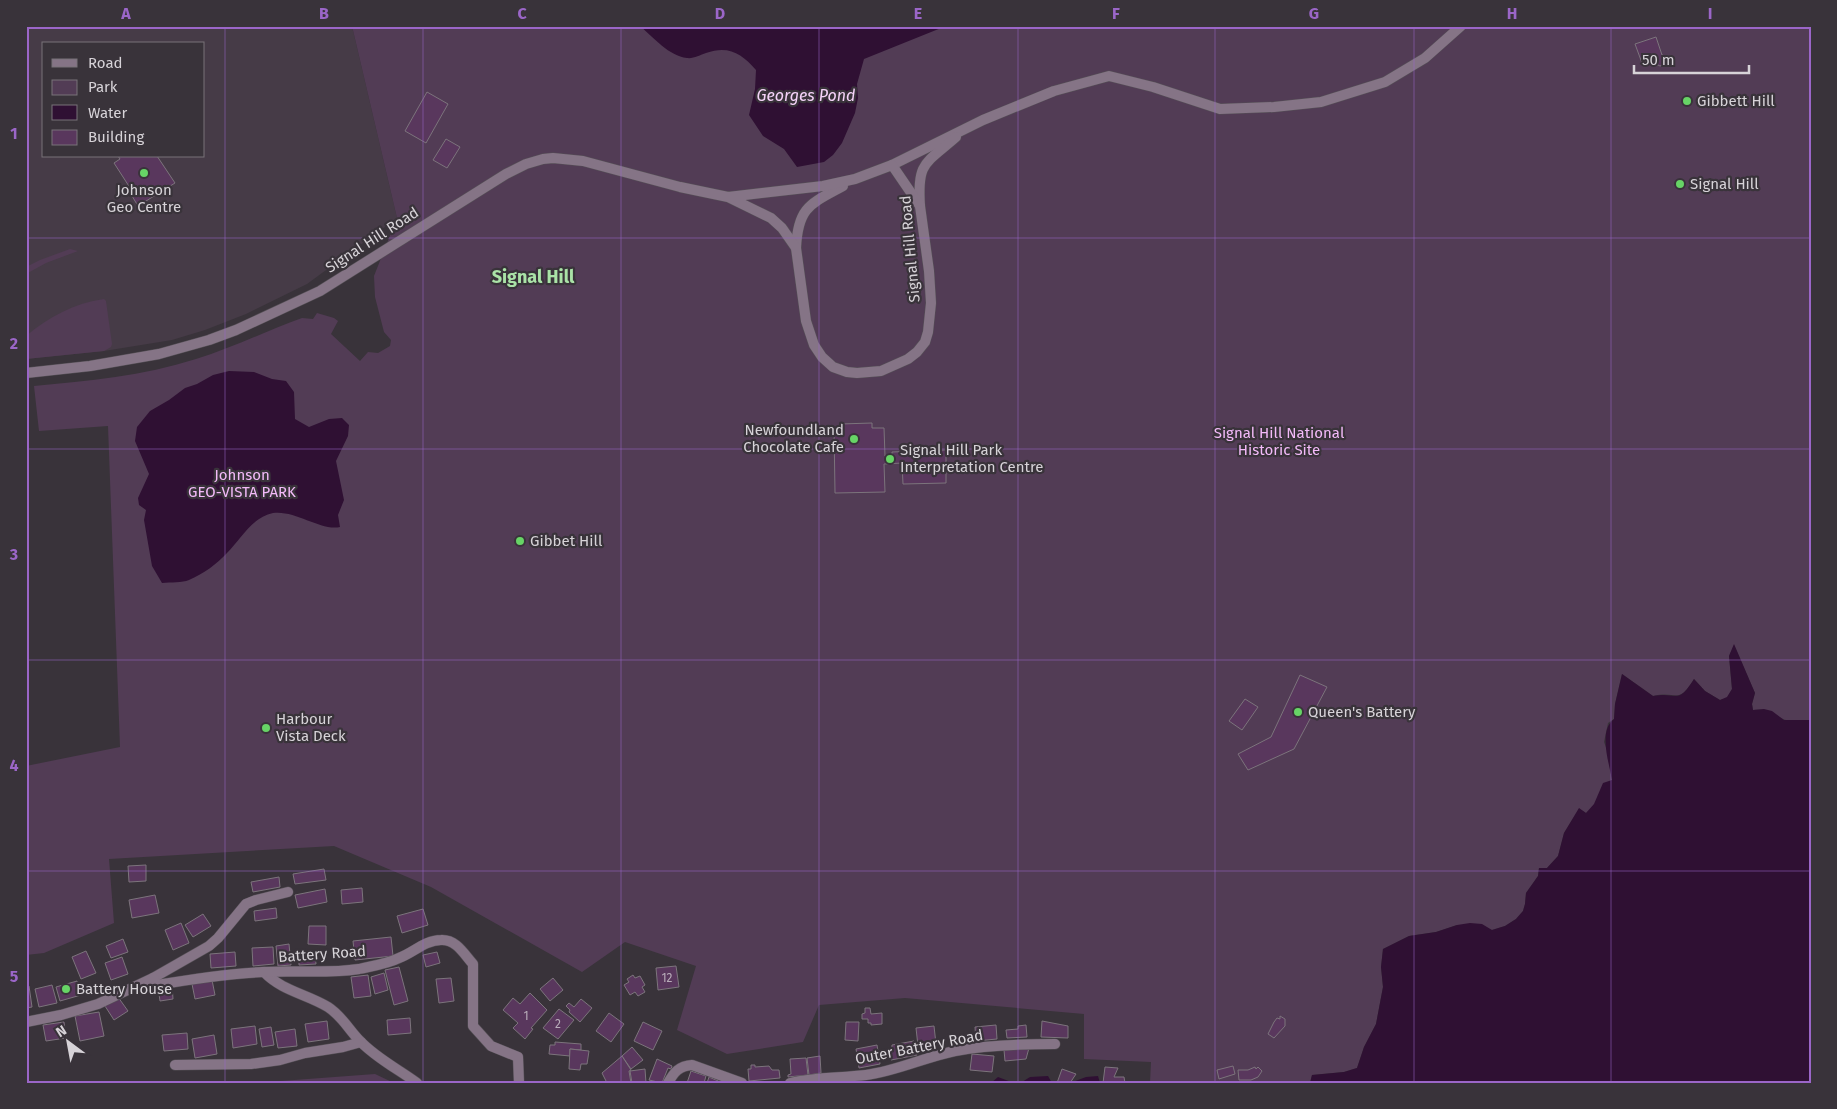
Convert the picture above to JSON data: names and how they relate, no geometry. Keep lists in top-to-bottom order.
{
  "streets": {
    "street": ["Signal Hill Road", "Battery Road", "Outer Battery Road"]
  },
  "districts": ["Signal Hill"],
  "water": ["Georges Pond"],
  "parks": ["Signal Hill National Historic Site", "Johnson GEO-VISTA PARK"],
  "places": [
    "Gibbett Hill",
    "Johnson Geo Centre",
    "Signal Hill",
    "Newfoundland Chocolate Cafe",
    "Signal Hill Park Interpretation Centre",
    "Gibbet Hill",
    "Queen's Battery",
    "Harbour Vista Deck",
    "Battery House"
  ],
  "house_numbers": ["12", "1", "2"],
  "legend": [
    "Road",
    "Park",
    "Water",
    "Building"
  ],
  "scale_bar": "50 m",
  "north": "top left",
  "grid": {
    "columns": [
      "A",
      "B",
      "C",
      "D",
      "E",
      "F",
      "G",
      "H",
      "I"
    ],
    "rows": [
      "1",
      "2",
      "3",
      "4",
      "5"
    ]
  }
}
